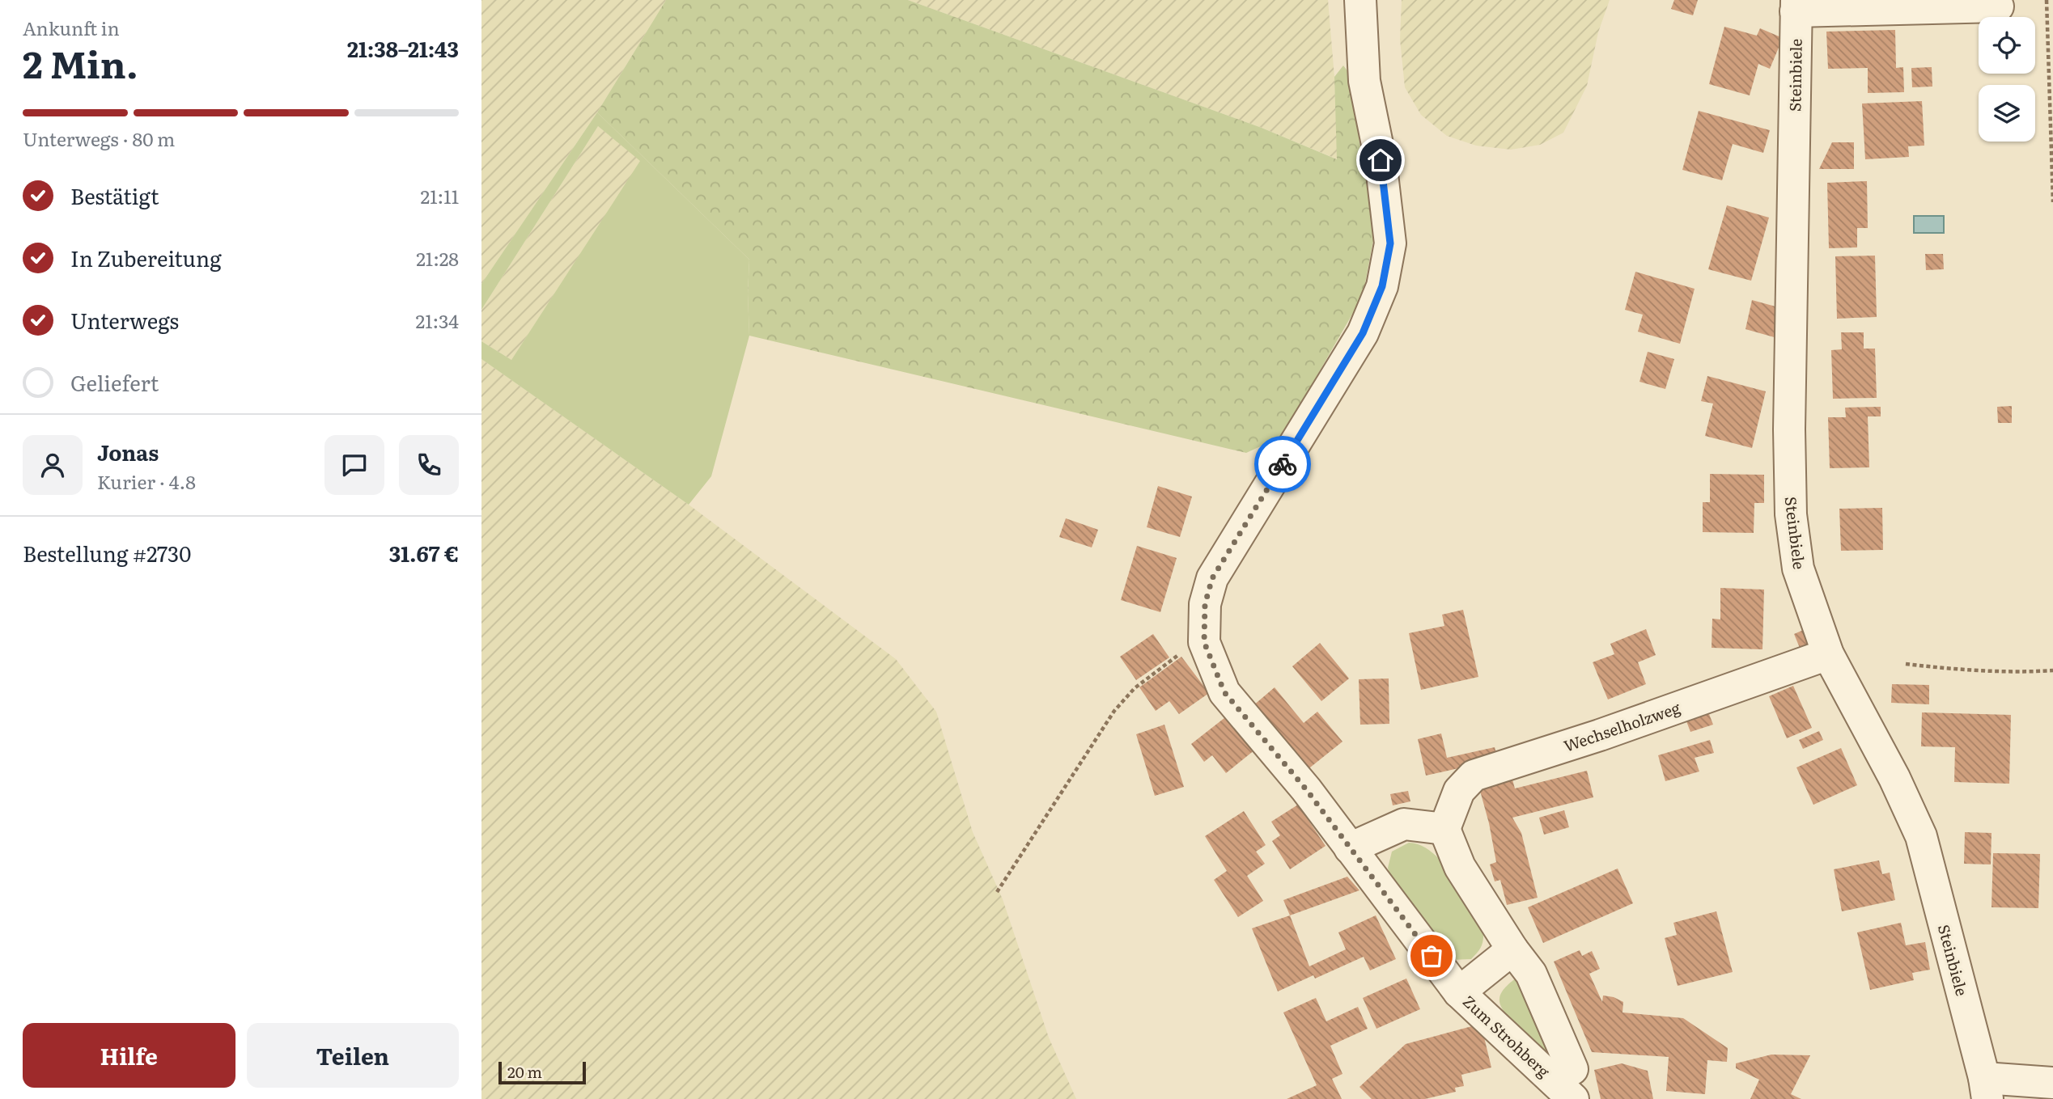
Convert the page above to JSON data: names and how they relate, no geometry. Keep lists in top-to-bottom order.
{
  "streets": {
    "street": ["Steinbiele", "Wechselholzweg", "Zum Strohberg"]
  },
  "crossings": [
    ["Steinbiele", "Wechselholzweg"],
    ["Wechselholzweg", "Zum Strohberg"]
  ],
  "scale_bar": "20 m",
  "page": {
    "heading": ["2 Min.", "Ankunft in", "21:38–21:43"],
    "panel": [
      "Jonas",
      "Kurier · 4.8",
      "Bestellung #2730",
      "31.67 €"
    ],
    "bar": "Unterwegs · 80 m",
    "list": [
      ["Bestätigt", "21:11"],
      ["In Zubereitung", "21:28"],
      ["Unterwegs", "21:34"],
      "Geliefert"
    ],
    "buttons": ["Hilfe", "Teilen"],
    "scale": "20 m"
  }
}
